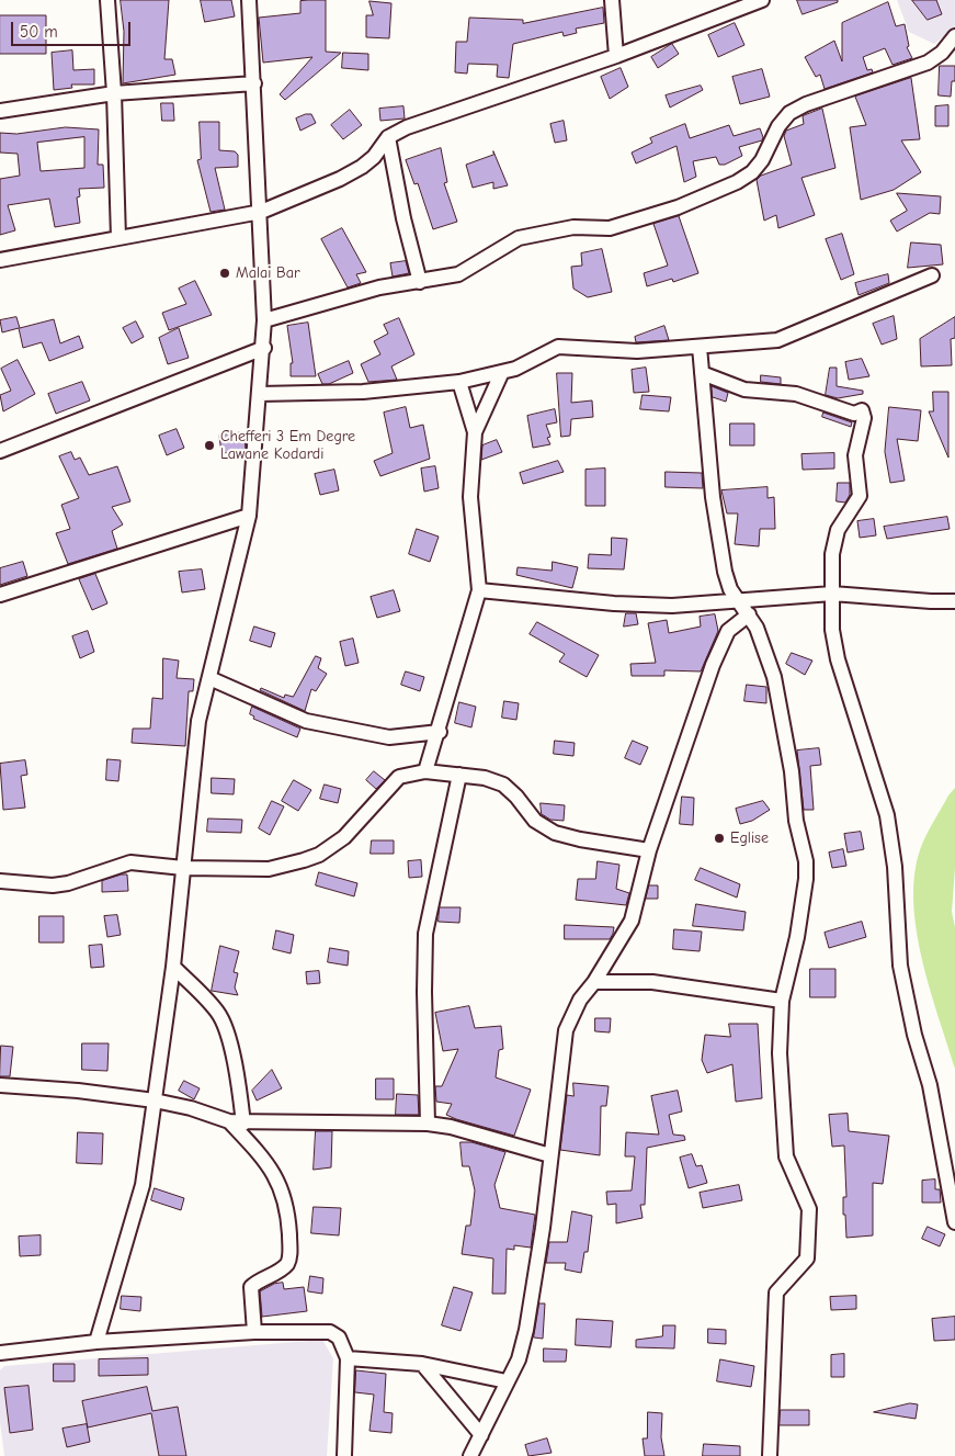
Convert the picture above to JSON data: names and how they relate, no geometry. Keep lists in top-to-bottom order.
{
  "places": ["Malai Bar", "Chefferi 3 Em Degre Lawane Kodardi", "Eglise"],
  "scale_bar": "50 m"
}
